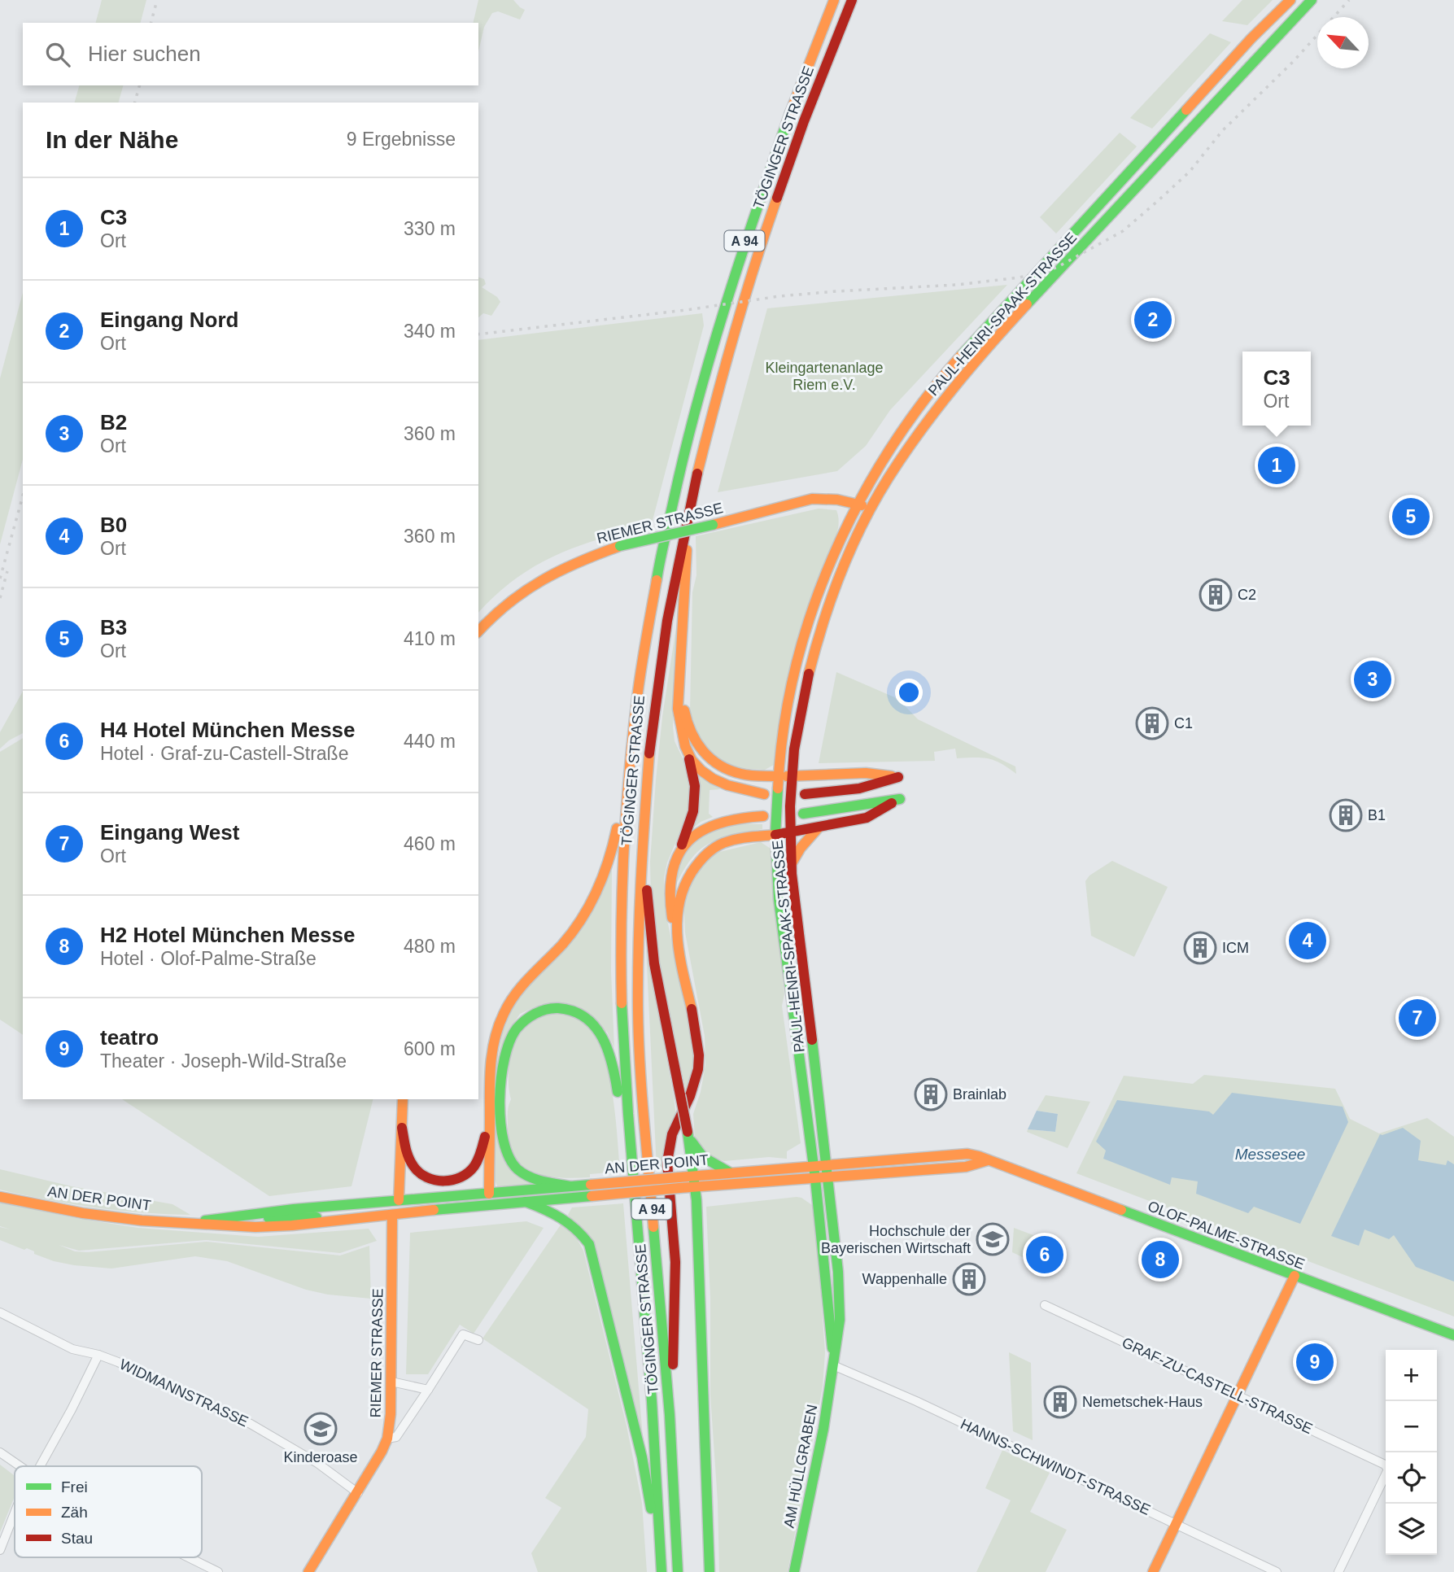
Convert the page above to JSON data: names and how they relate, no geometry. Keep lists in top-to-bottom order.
{
  "streets": {
    "main road": [
      "TÖGINGER STRASSE",
      "A 94",
      "PAUL-HENRI-SPAAK-STRASSE",
      "RIEMER STRASSE",
      "AN DER POINT",
      "OLOF-PALME-STRASSE",
      "AM HÜLLGRABEN"
    ],
    "street": ["GRAF-ZU-CASTELL-STRASSE", "WIDMANNSTRASSE", "HANNS-SCHWINDT-STRASSE"]
  },
  "crossings": [
    ["PAUL-HENRI-SPAAK-STRASSE", "RIEMER STRASSE"],
    ["PAUL-HENRI-SPAAK-STRASSE", "AN DER POINT"],
    ["PAUL-HENRI-SPAAK-STRASSE", "OLOF-PALME-STRASSE"],
    ["PAUL-HENRI-SPAAK-STRASSE", "AM HÜLLGRABEN"],
    ["RIEMER STRASSE", "AN DER POINT"],
    ["RIEMER STRASSE", "WIDMANNSTRASSE"],
    ["AN DER POINT", "OLOF-PALME-STRASSE"],
    ["AN DER POINT", "AM HÜLLGRABEN"],
    ["AM HÜLLGRABEN", "HANNS-SCHWINDT-STRASSE"]
  ],
  "water": ["Messesee"],
  "parks": ["Kleingartenanlage Riem e.V."],
  "places": {
    "building": [
      "C2",
      "C1",
      "B1",
      "ICM",
      "Brainlab",
      "Wappenhalle",
      "Nemetschek-Haus"
    ],
    "school or university": ["Hochschule der Bayerischen Wirtschaft", "Kinderoase"]
  },
  "legend": ["Frei", "Zäh", "Stau"],
  "north": "top left",
  "page": {
    "search": "Hier suchen",
    "heading": ["In der Nähe", "9 Ergebnisse"],
    "list": [
      {
        "mark": "1",
        "name": "C3",
        "note": "Ort",
        "value": "330 m"
      },
      {
        "mark": "2",
        "name": "Eingang Nord",
        "note": "Ort",
        "value": "340 m"
      },
      {
        "mark": "3",
        "name": "B2",
        "note": "Ort",
        "value": "360 m"
      },
      {
        "mark": "4",
        "name": "B0",
        "note": "Ort",
        "value": "360 m"
      },
      {
        "mark": "5",
        "name": "B3",
        "note": "Ort",
        "value": "410 m"
      },
      {
        "mark": "6",
        "name": "H4 Hotel München Messe",
        "note": "Hotel · Graf-zu-Castell-Straße",
        "value": "440 m"
      },
      {
        "mark": "7",
        "name": "Eingang West",
        "note": "Ort",
        "value": "460 m"
      },
      {
        "mark": "8",
        "name": "H2 Hotel München Messe",
        "note": "Hotel · Olof-Palme-Straße",
        "value": "480 m"
      },
      {
        "mark": "9",
        "name": "teatro",
        "note": "Theater · Joseph-Wild-Straße",
        "value": "600 m"
      }
    ],
    "pins": [
      "2",
      "1",
      "5",
      "3",
      "4",
      "7",
      "6",
      "8",
      "9"
    ],
    "popup": ["C3", "Ort"],
    "map_buttons": ["+", "−"]
  }
}
